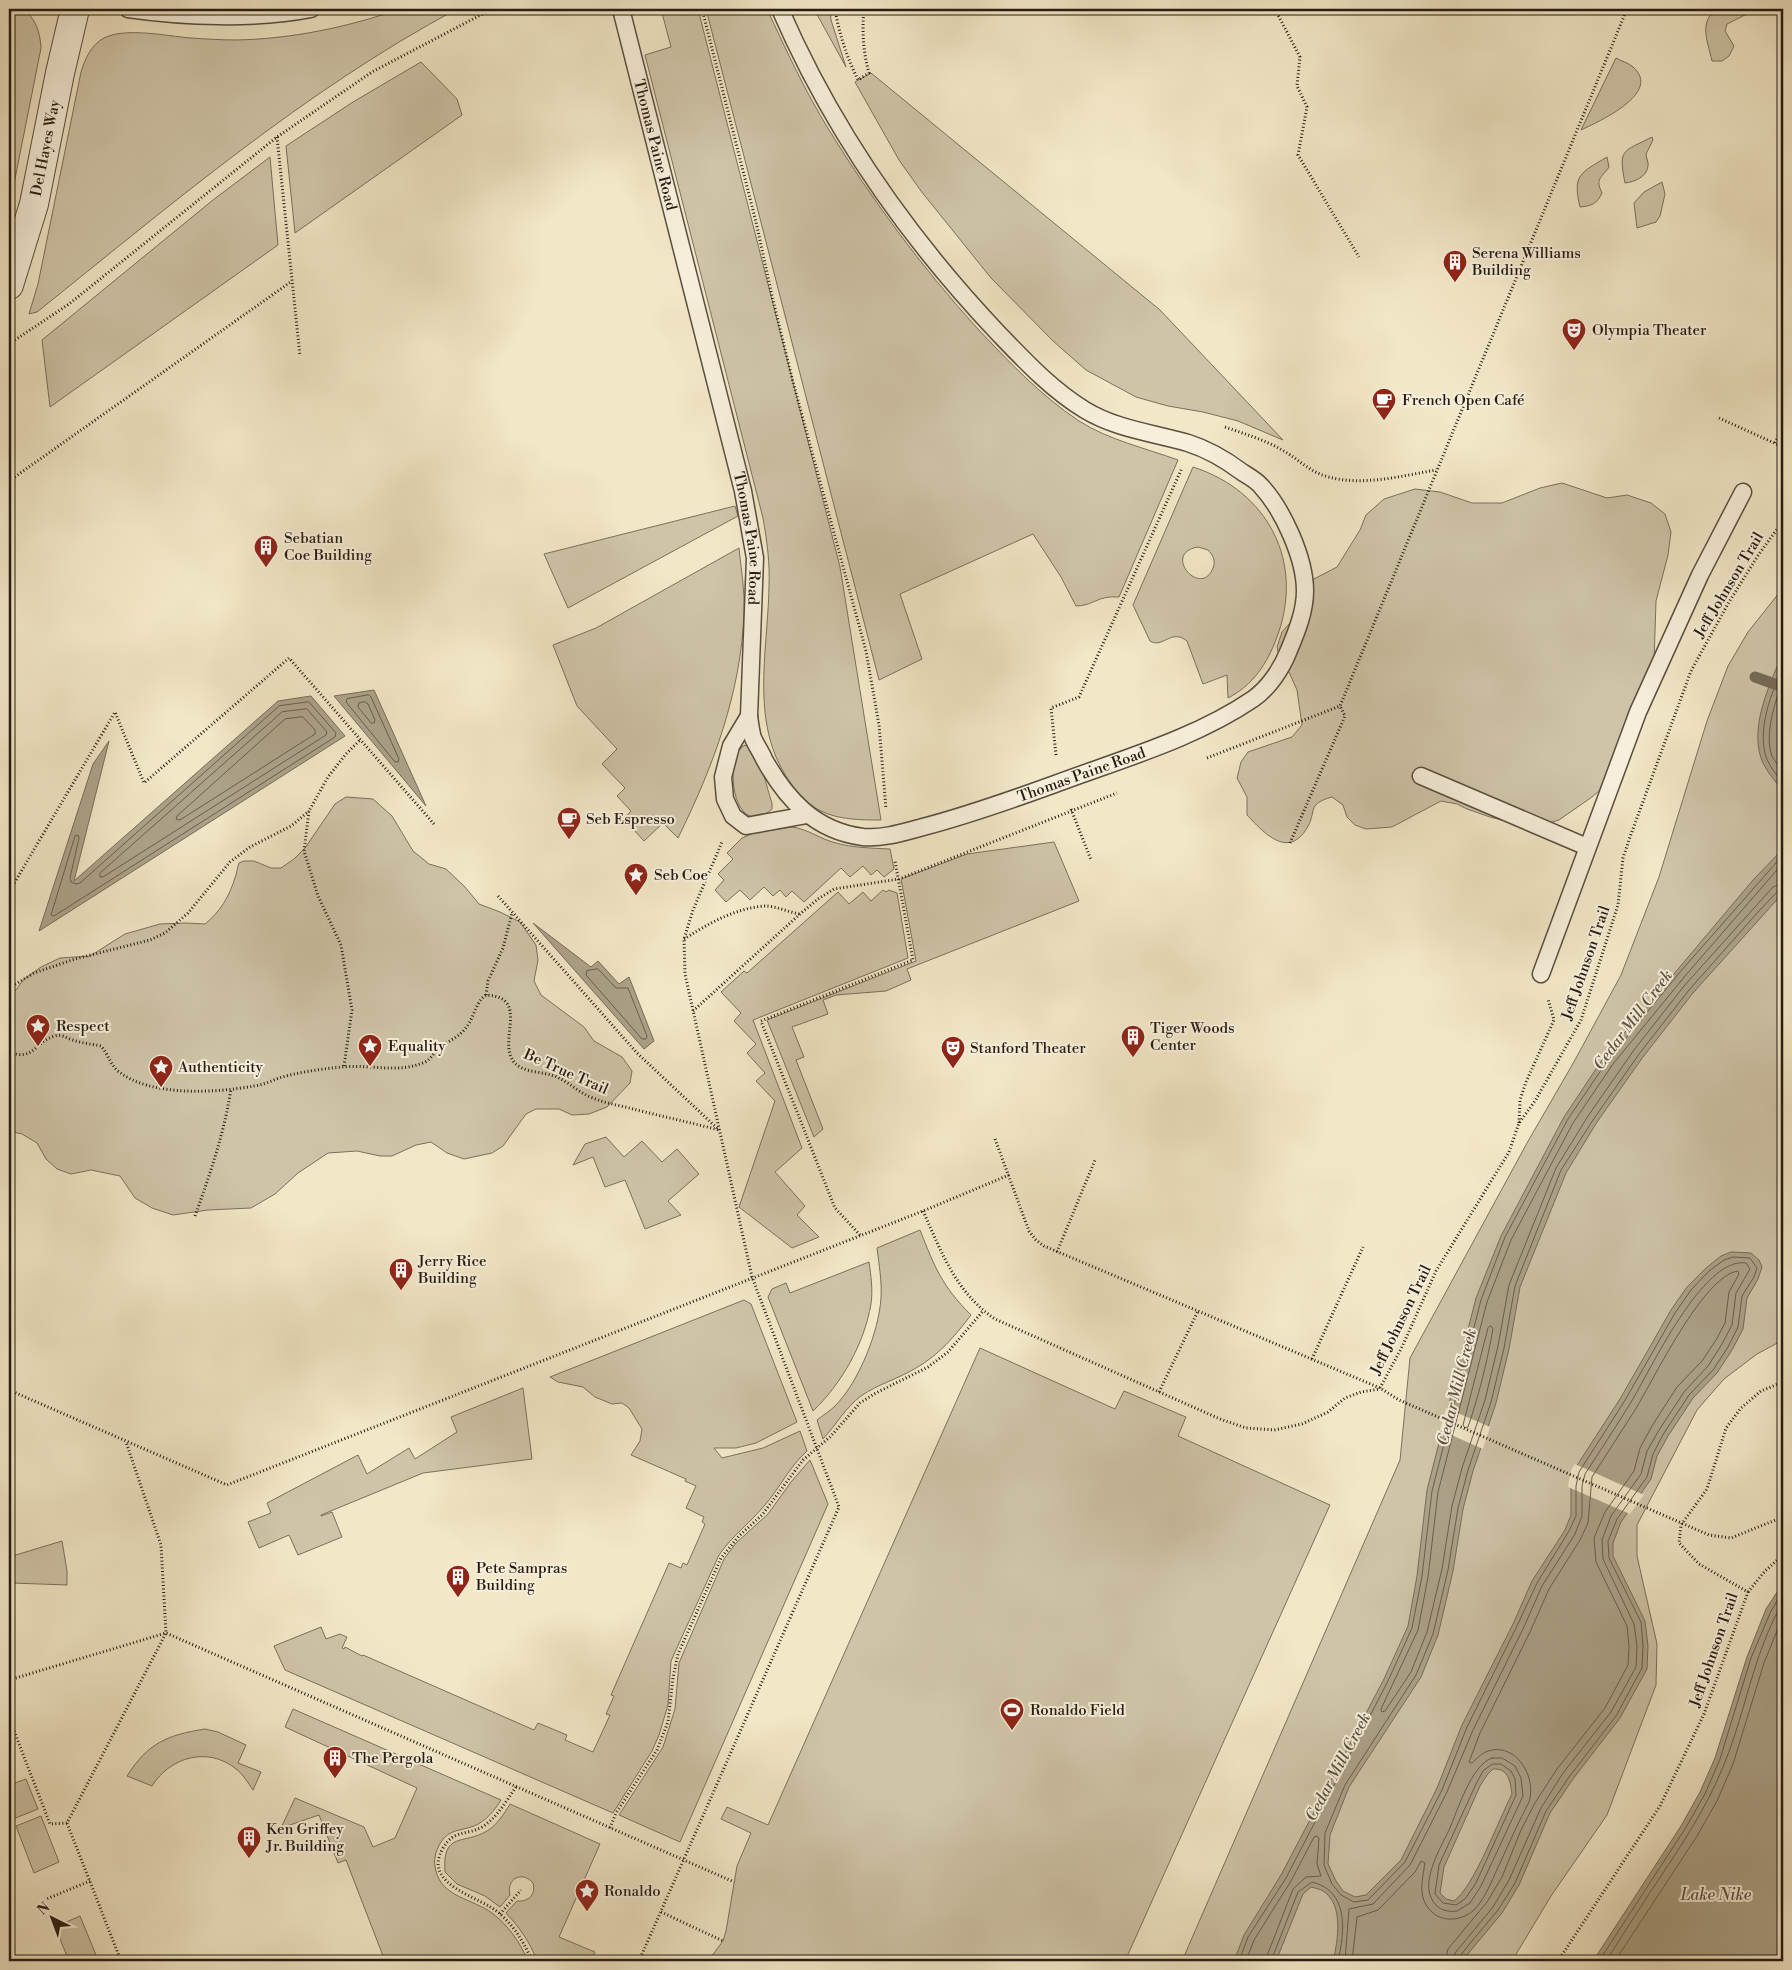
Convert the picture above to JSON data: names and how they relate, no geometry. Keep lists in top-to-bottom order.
{
  "streets": {
    "street": ["Del Hayes Way"],
    "lane": ["Thomas Paine Road"],
    "path": ["Jeff Johnson Trail", "Be True Trail"]
  },
  "water": ["Cedar Mill Creek", "Lake Nike"],
  "places": {
    "building": [
      "Serena Williams Building",
      "Sebatian Coe Building",
      "Tiger Woods Center",
      "Jerry Rice Building",
      "Pete Sampras Building",
      "The Pergola",
      "Ken Griffey Jr. Building"
    ],
    "theatre": ["Olympia Theater", "Stanford Theater"],
    "cafe": ["French Open Café", "Seb Espresso"],
    "place": [
      "Seb Coe",
      "Respect",
      "Equality",
      "Authenticity",
      "Ronaldo"
    ],
    "sports": ["Ronaldo Field"]
  },
  "north": "top left"
}
